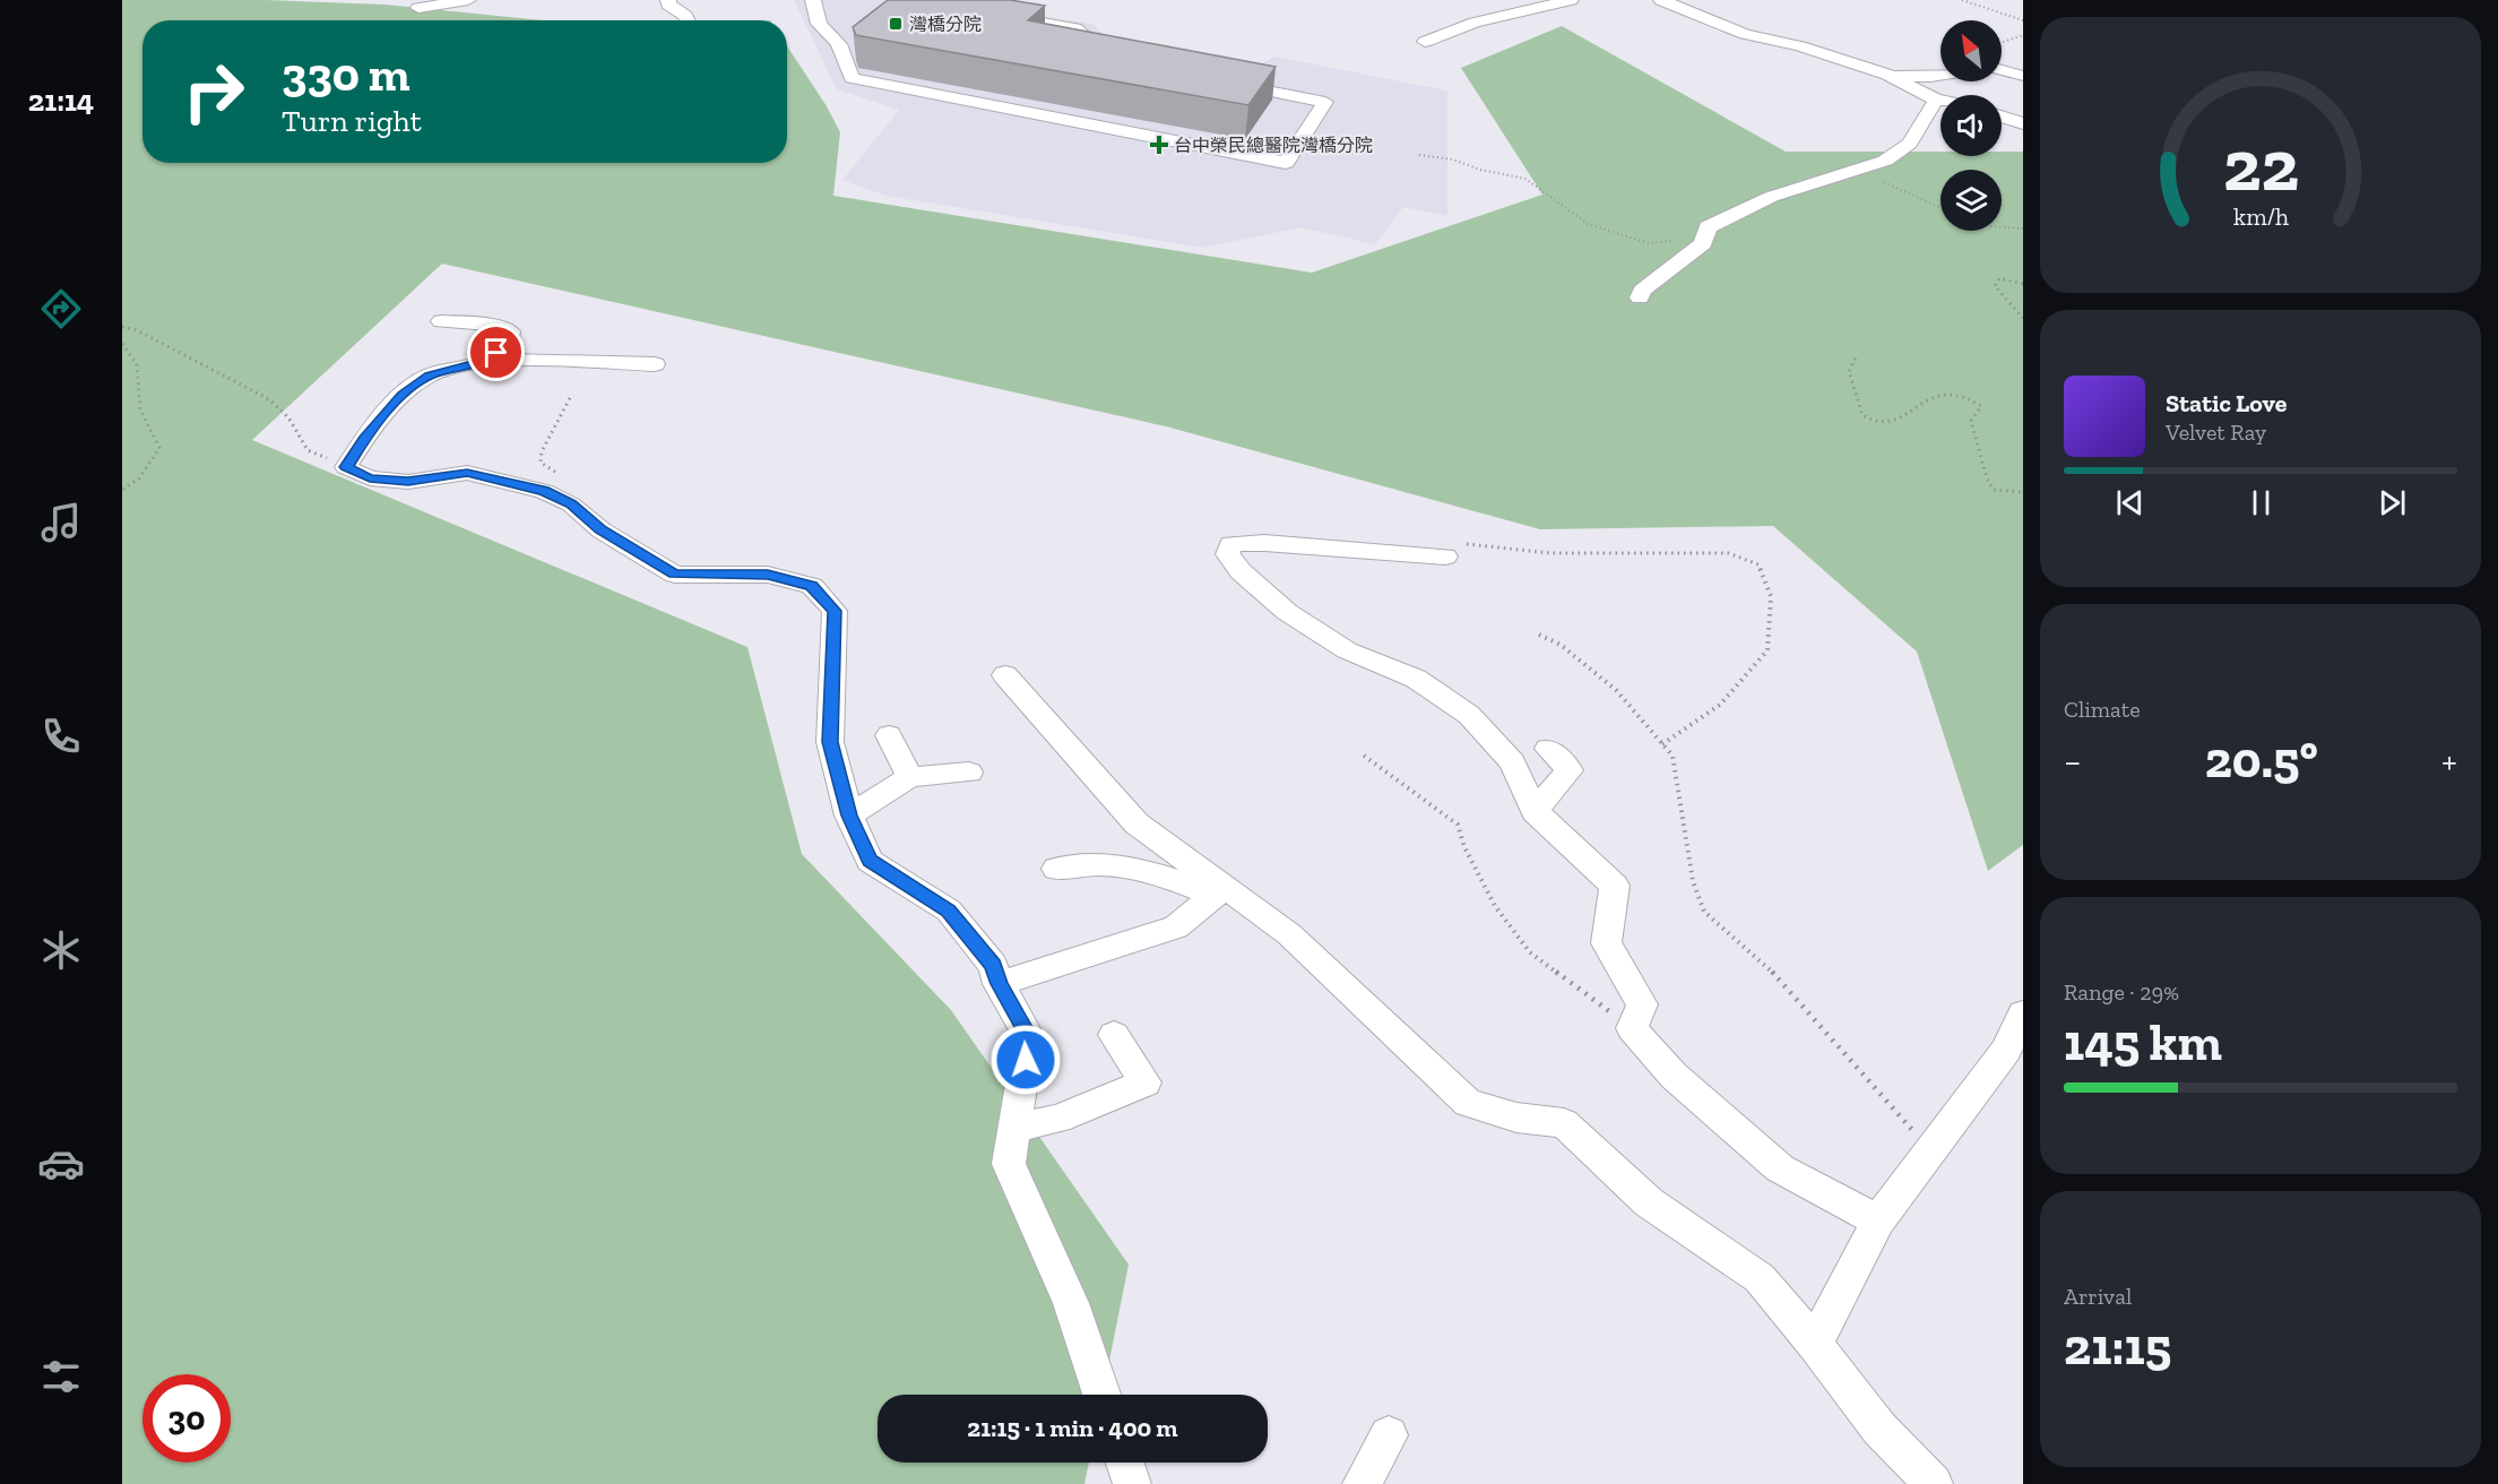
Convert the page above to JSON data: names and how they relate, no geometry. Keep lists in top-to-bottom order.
{
  "places": {
    "transit": ["灣橋分院"],
    "health": ["台中榮民總醫院灣橋分院"]
  },
  "north": "top left",
  "page": {
    "tabs": "21:14",
    "turn": ["330 m", "Turn right"],
    "song": ["Static Love", "Velvet Ray"],
    "tile": [
      "Climate",
      ["Range · 29%", "145 km"],
      ["Arrival", "21:15"]
    ],
    "heat": ["−", "20.5°", "+"],
    "limit": "30",
    "trip": "21:15 · 1 min · 400 m",
    "gauge": ["22", "km/h"]
  }
}
